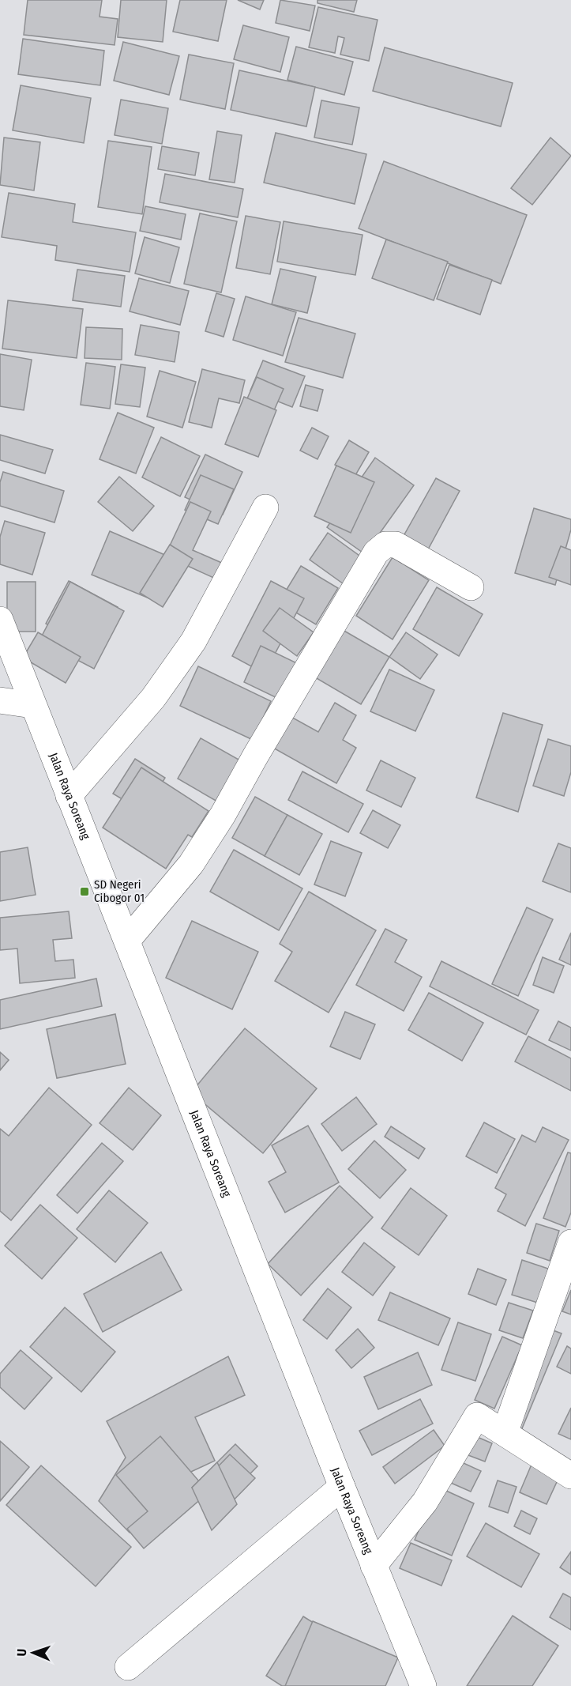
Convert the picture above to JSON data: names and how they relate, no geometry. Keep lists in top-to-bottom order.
{
  "streets": {
    "street": ["Jalan Raya Soreang"]
  },
  "places": {
    "transit": ["SD Negeri Cibogor 01"]
  },
  "north": "left"
}
